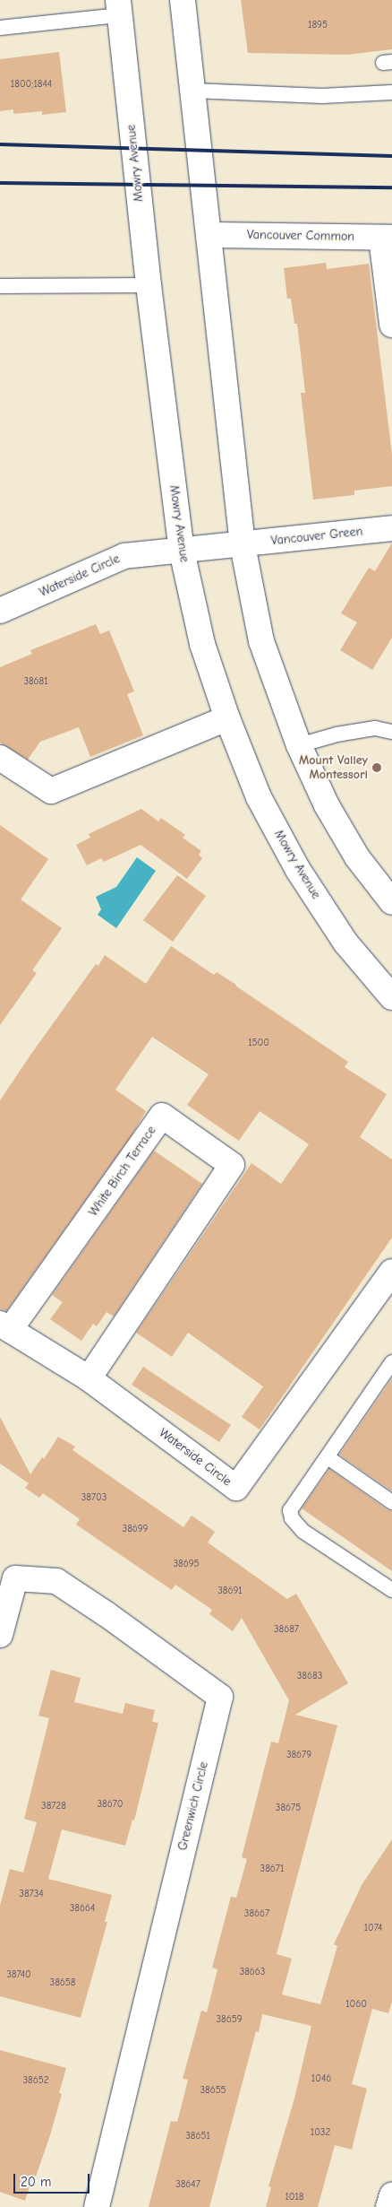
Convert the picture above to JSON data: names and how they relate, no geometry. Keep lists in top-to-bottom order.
{
  "streets": {
    "street": [
      "Mowry Avenue",
      "Vancouver Common",
      "Vancouver Green",
      "Waterside Circle",
      "White Birch Terrace",
      "Greenwich Circle"
    ]
  },
  "crossings": [
    ["Mowry Avenue", "Waterside Circle"],
    ["Vancouver Green", "Waterside Circle"],
    ["Waterside Circle", "White Birch Terrace"]
  ],
  "places": ["Mount Valley Montessori"],
  "house_numbers": [
    "1895",
    "1800;1844",
    "38681",
    "1500",
    "38703",
    "38699",
    "38695",
    "38691",
    "38687",
    "38683",
    "38679",
    "38670",
    "38728",
    "38675",
    "38671",
    "38734",
    "38664",
    "38667",
    "1074",
    "38663",
    "38740",
    "38658",
    "1060",
    "38659",
    "1046",
    "38652",
    "38655",
    "1032",
    "38651",
    "38647",
    "1018"
  ],
  "scale_bar": "20 m"
}
